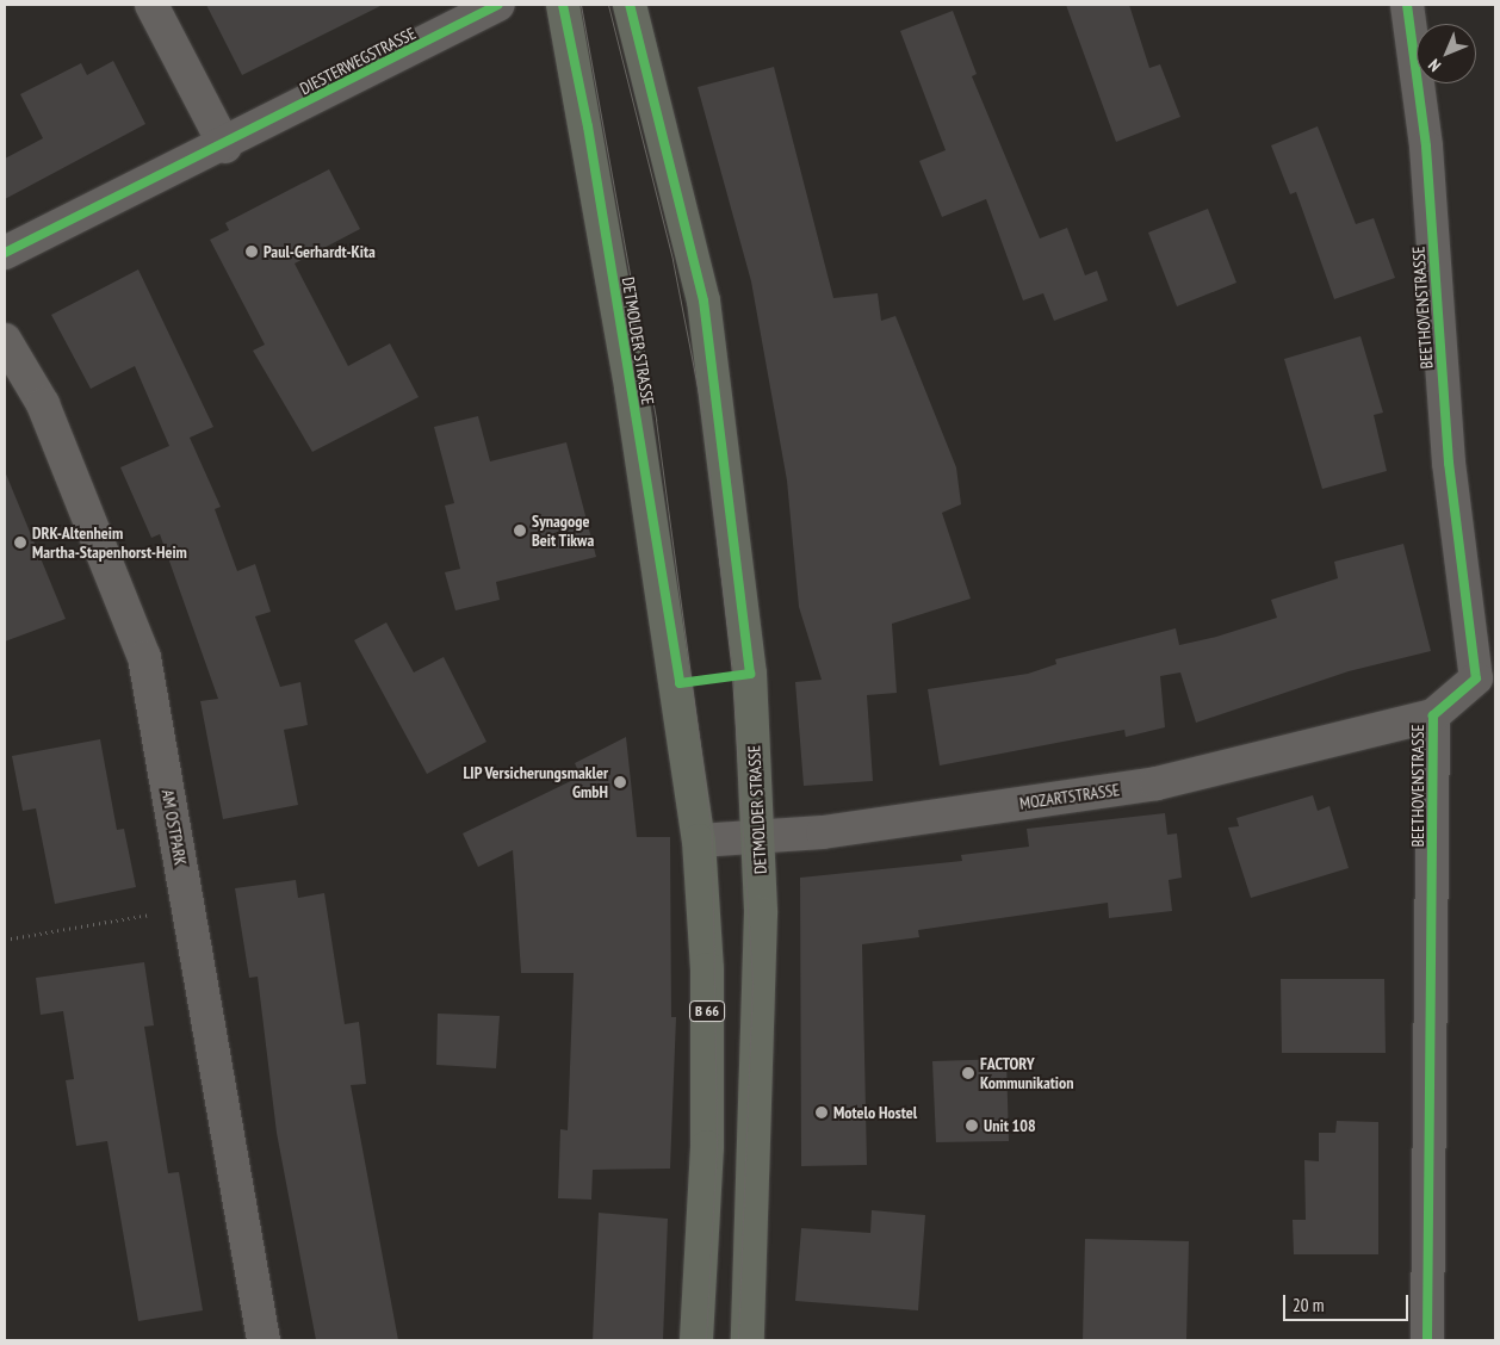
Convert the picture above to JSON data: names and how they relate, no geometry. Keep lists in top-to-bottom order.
{
  "streets": {
    "main road": ["DETMOLDER STRASSE", "B 66"],
    "street": [
      "DIESTERWEGSTRASSE",
      "BEETHOVENSTRASSE",
      "MOZARTSTRASSE",
      "AM OSTPARK"
    ]
  },
  "crossings": [
    ["BEETHOVENSTRASSE", "MOZARTSTRASSE"],
    ["DETMOLDER STRASSE", "MOZARTSTRASSE"]
  ],
  "places": [
    "Paul-Gerhardt-Kita",
    "Synagoge Beit Tikwa",
    "DRK-Altenheim Martha-Stapenhorst-Heim",
    "LIP Versicherungsmakler GmbH",
    "FACTORY Kommunikation",
    "Motelo Hostel",
    "Unit 108"
  ],
  "scale_bar": "20 m",
  "north": "bottom left"
}
